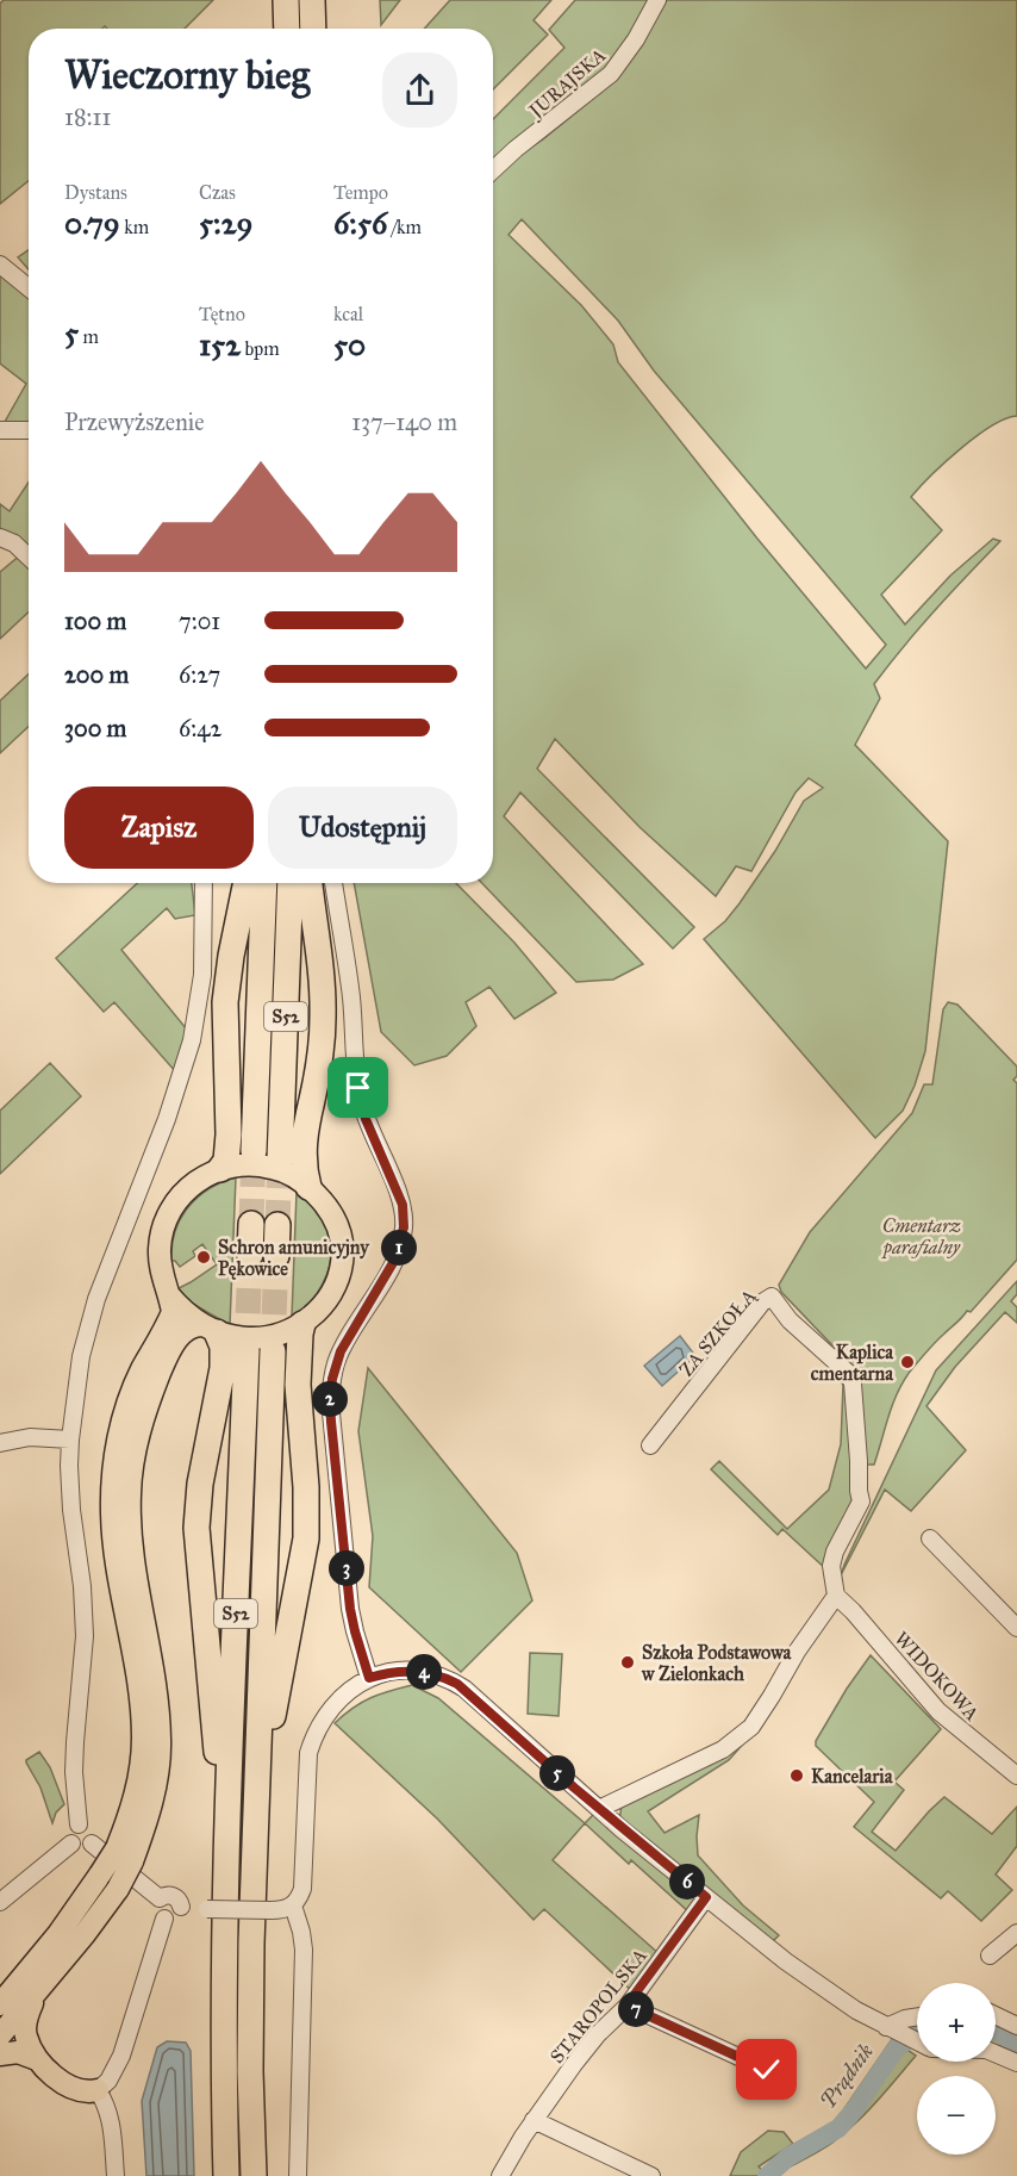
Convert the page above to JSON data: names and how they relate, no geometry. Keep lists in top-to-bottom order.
{
  "streets": {
    "highway": ["S52"],
    "street": [
      "JURAJSKA",
      "ZA SZKOŁĄ",
      "WIDOKOWA",
      "STAROPOLSKA"
    ]
  },
  "crossings": [
    ["ZA SZKOŁĄ", "WIDOKOWA"]
  ],
  "water": ["Prądnik"],
  "parks": ["Cmentarz parafialny"],
  "places": [
    "Schron amunicyjny Pękowice",
    "Kaplica cmentarna",
    "Szkoła Podstawowa w Zielonkach",
    "Kancelaria"
  ],
  "page": {
    "heading": ["Wieczorny bieg", "18:11"],
    "stats": [
      ["Dystans", "0.79 km"],
      ["Czas", "5:29"],
      ["Tempo", "6:56 /km"],
      ["5 m"],
      ["Tętno", "152 bpm"],
      ["kcal", "50"]
    ],
    "chart": ["Przewyższenie", "137–140 m"],
    "list": [
      {
        "name": "100 m",
        "note": "7:01"
      },
      {
        "name": "200 m",
        "note": "6:27"
      },
      {
        "name": "300 m",
        "note": "6:42"
      }
    ],
    "buttons": ["Zapisz", "Udostępnij"],
    "pins": [
      "1",
      "2",
      "3",
      "4",
      "5",
      "6",
      "7"
    ],
    "map_buttons": ["+", "−"]
  }
}
